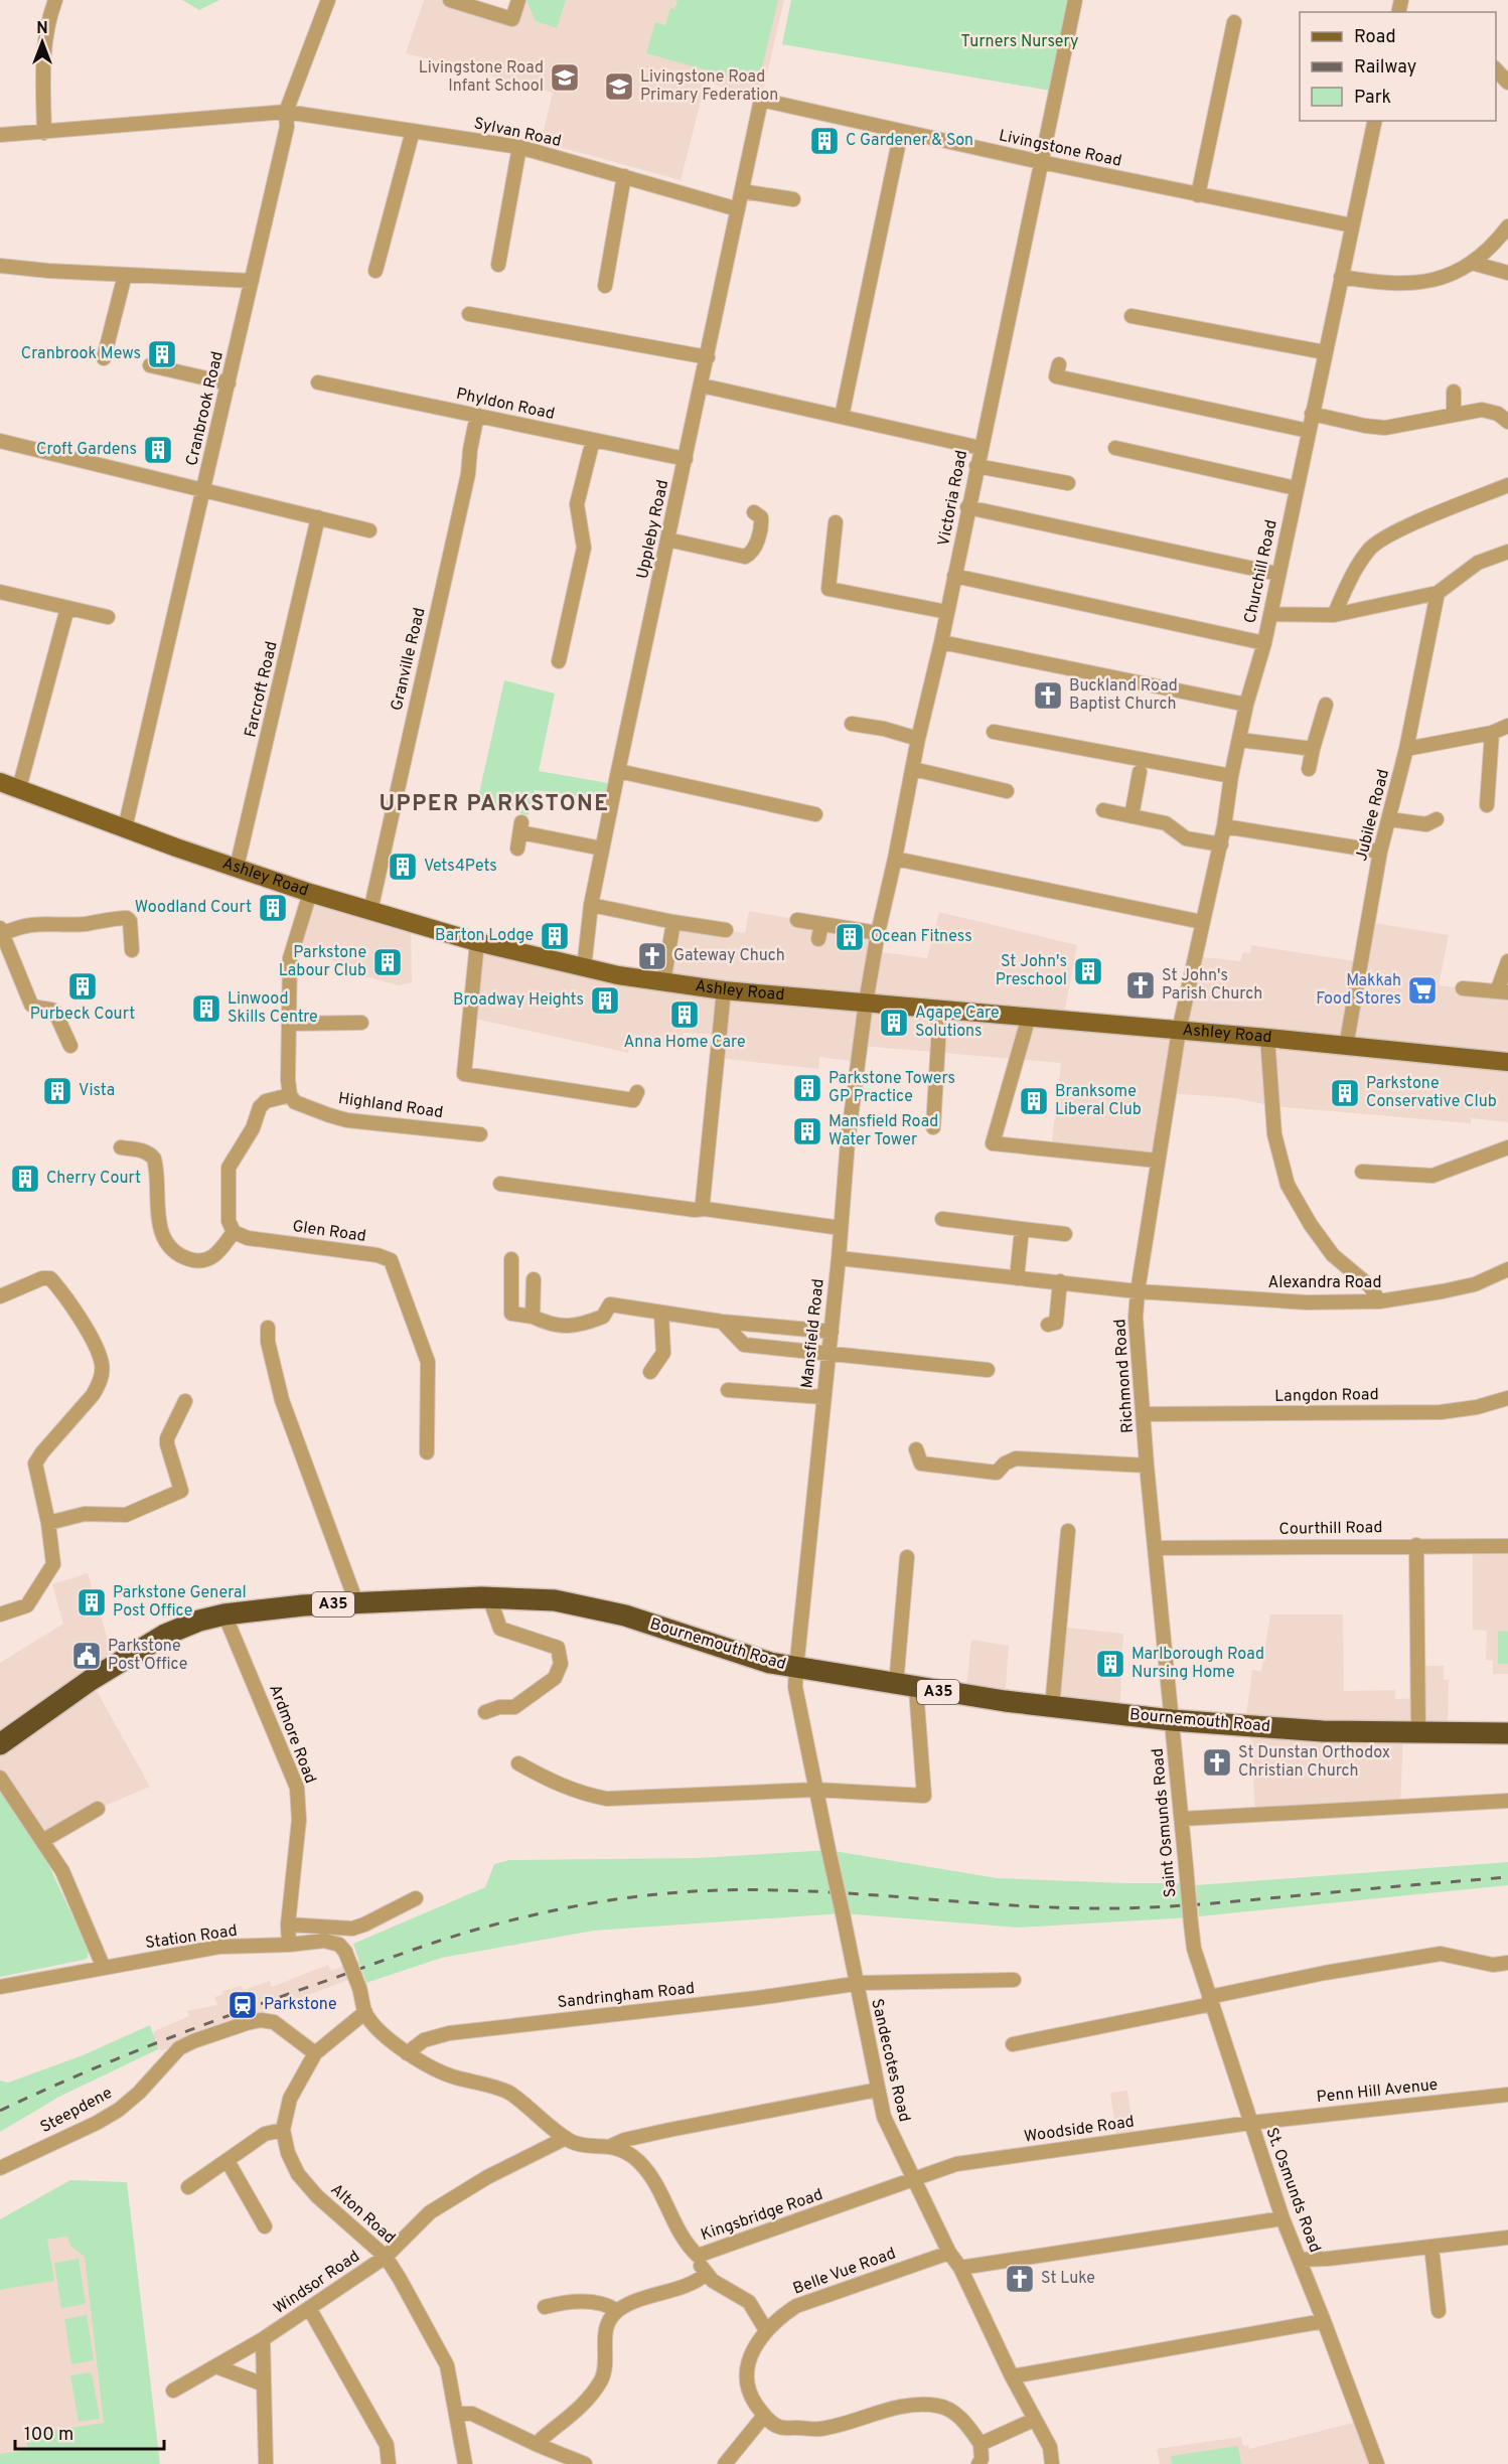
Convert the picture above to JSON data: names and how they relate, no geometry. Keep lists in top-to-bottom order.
{
  "streets": {
    "highway": ["A35", "Bournemouth Road"],
    "main road": ["Ashley Road"],
    "street": [
      "Sylvan Road",
      "Livingstone Road",
      "Phyldon Road",
      "Cranbrook Road",
      "Victoria Road",
      "Uppleby Road",
      "Churchill Road",
      "Granville Road",
      "Farcroft Road",
      "Jubilee Road",
      "Highland Road",
      "Glen Road",
      "Alexandra Road",
      "Mansfield Road",
      "Richmond Road",
      "Langdon Road",
      "Courthill Road",
      "Ardmore Road",
      "Saint Osmunds Road",
      "Station Road",
      "Sandringham Road",
      "Sandecotes Road",
      "Penn Hill Avenue",
      "Steepdene",
      "Woodside Road",
      "St. Osmunds Road",
      "Alton Road",
      "Kingsbridge Road",
      "Belle Vue Road",
      "Windsor Road"
    ]
  },
  "crossings": [
    ["Sylvan Road", "Cranbrook Road"],
    ["Sylvan Road", "Uppleby Road"],
    ["Livingstone Road", "Victoria Road"],
    ["Livingstone Road", "Uppleby Road"],
    ["Livingstone Road", "Churchill Road"],
    ["Phyldon Road", "Uppleby Road"],
    ["Phyldon Road", "Granville Road"],
    ["Cranbrook Road", "Ashley Road"],
    ["Victoria Road", "Ashley Road"],
    ["Victoria Road", "Mansfield Road"],
    ["Uppleby Road", "Ashley Road"],
    ["Churchill Road", "Ashley Road"],
    ["Churchill Road", "Richmond Road"],
    ["Granville Road", "Ashley Road"],
    ["Farcroft Road", "Ashley Road"],
    ["Jubilee Road", "Ashley Road"],
    ["Ashley Road", "Mansfield Road"],
    ["Ashley Road", "Richmond Road"],
    ["Alexandra Road", "Mansfield Road"],
    ["Alexandra Road", "Richmond Road"],
    ["Mansfield Road", "Bournemouth Road"],
    ["Mansfield Road", "Sandecotes Road"],
    ["Richmond Road", "Langdon Road"],
    ["Richmond Road", "Courthill Road"],
    ["Richmond Road", "Bournemouth Road"],
    ["Richmond Road", "Saint Osmunds Road"],
    ["Bournemouth Road", "Ardmore Road"],
    ["Bournemouth Road", "Saint Osmunds Road"],
    ["Bournemouth Road", "Sandecotes Road"],
    ["Ardmore Road", "Station Road"],
    ["Saint Osmunds Road", "St. Osmunds Road"],
    ["Station Road", "Alton Road"],
    ["Sandringham Road", "Sandecotes Road"],
    ["Sandecotes Road", "Woodside Road"],
    ["Sandecotes Road", "Kingsbridge Road"],
    ["Sandecotes Road", "Belle Vue Road"],
    ["Penn Hill Avenue", "Woodside Road"],
    ["Penn Hill Avenue", "St. Osmunds Road"],
    ["Steepdene", "Alton Road"],
    ["Woodside Road", "St. Osmunds Road"],
    ["Woodside Road", "Kingsbridge Road"],
    ["Alton Road", "Windsor Road"],
    ["Kingsbridge Road", "Windsor Road"]
  ],
  "districts": ["UPPER PARKSTONE"],
  "parks": ["Turners Nursery"],
  "places": {
    "school or university": ["Livingstone Road Infant School", "Livingstone Road Primary Federation"],
    "building": [
      "C Gardener & Son",
      "Cranbrook Mews",
      "Croft Gardens",
      "Vets4Pets",
      "Woodland Court",
      "Barton Lodge",
      "Ocean Fitness",
      "Parkstone Labour Club",
      "St John's Preschool",
      "Purbeck Court",
      "Broadway Heights",
      "Linwood Skills Centre",
      "Anna Home Care",
      "Agape Care Solutions",
      "Parkstone Towers GP Practice",
      "Vista",
      "Parkstone Conservative Club",
      "Branksome Liberal Club",
      "Mansfield Road Water Tower",
      "Cherry Court",
      "Parkstone General Post Office",
      "Marlborough Road Nursing Home"
    ],
    "church": [
      "Buckland Road Baptist Church",
      "Gateway Chuch",
      "St John's Parish Church",
      "St Dunstan Orthodox Christian Church",
      "St Luke"
    ],
    "supermarket": ["Makkah Food Stores"],
    "public building": ["Parkstone Post Office"],
    "station": ["Parkstone"]
  },
  "legend": ["Road", "Railway", "Park"],
  "scale_bar": "100 m",
  "north": "top"
}
